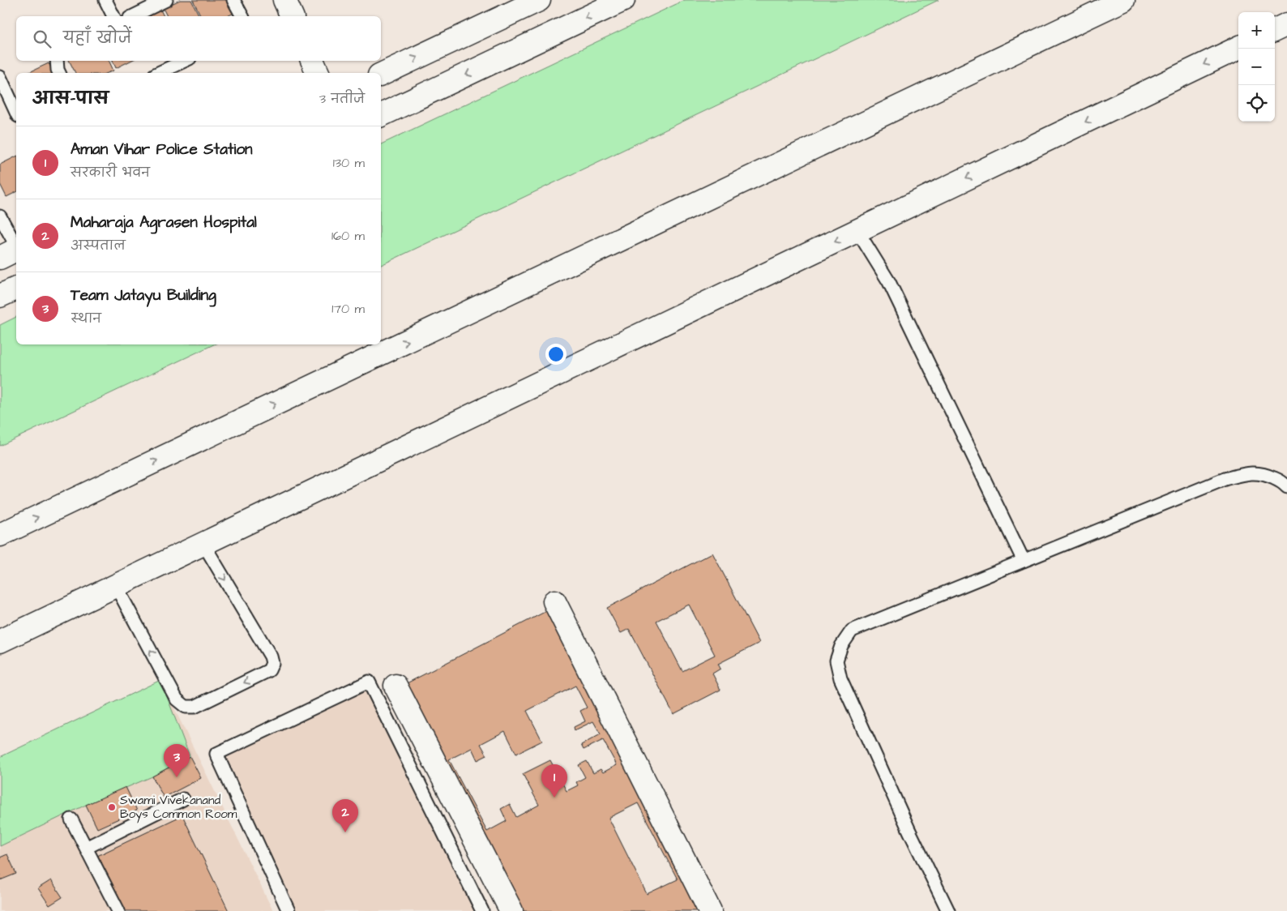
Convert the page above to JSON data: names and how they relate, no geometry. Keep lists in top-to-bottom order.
{
  "places": ["Swami Vivekanand Boys Common Room"],
  "page": {
    "map_buttons": ["+", "−"],
    "search": "यहाँ खोजें",
    "heading": ["आस-पास", "3 नतीजे"],
    "list": [
      {
        "mark": "1",
        "name": "Aman Vihar Police Station",
        "note": "सरकारी भवन",
        "value": "130 m"
      },
      {
        "mark": "2",
        "name": "Maharaja Agrasen Hospital",
        "note": "अस्पताल",
        "value": "160 m"
      },
      {
        "mark": "3",
        "name": "Team Jatayu Building",
        "note": "स्थान",
        "value": "170 m"
      }
    ],
    "pins": ["3", "1", "2"]
  }
}
